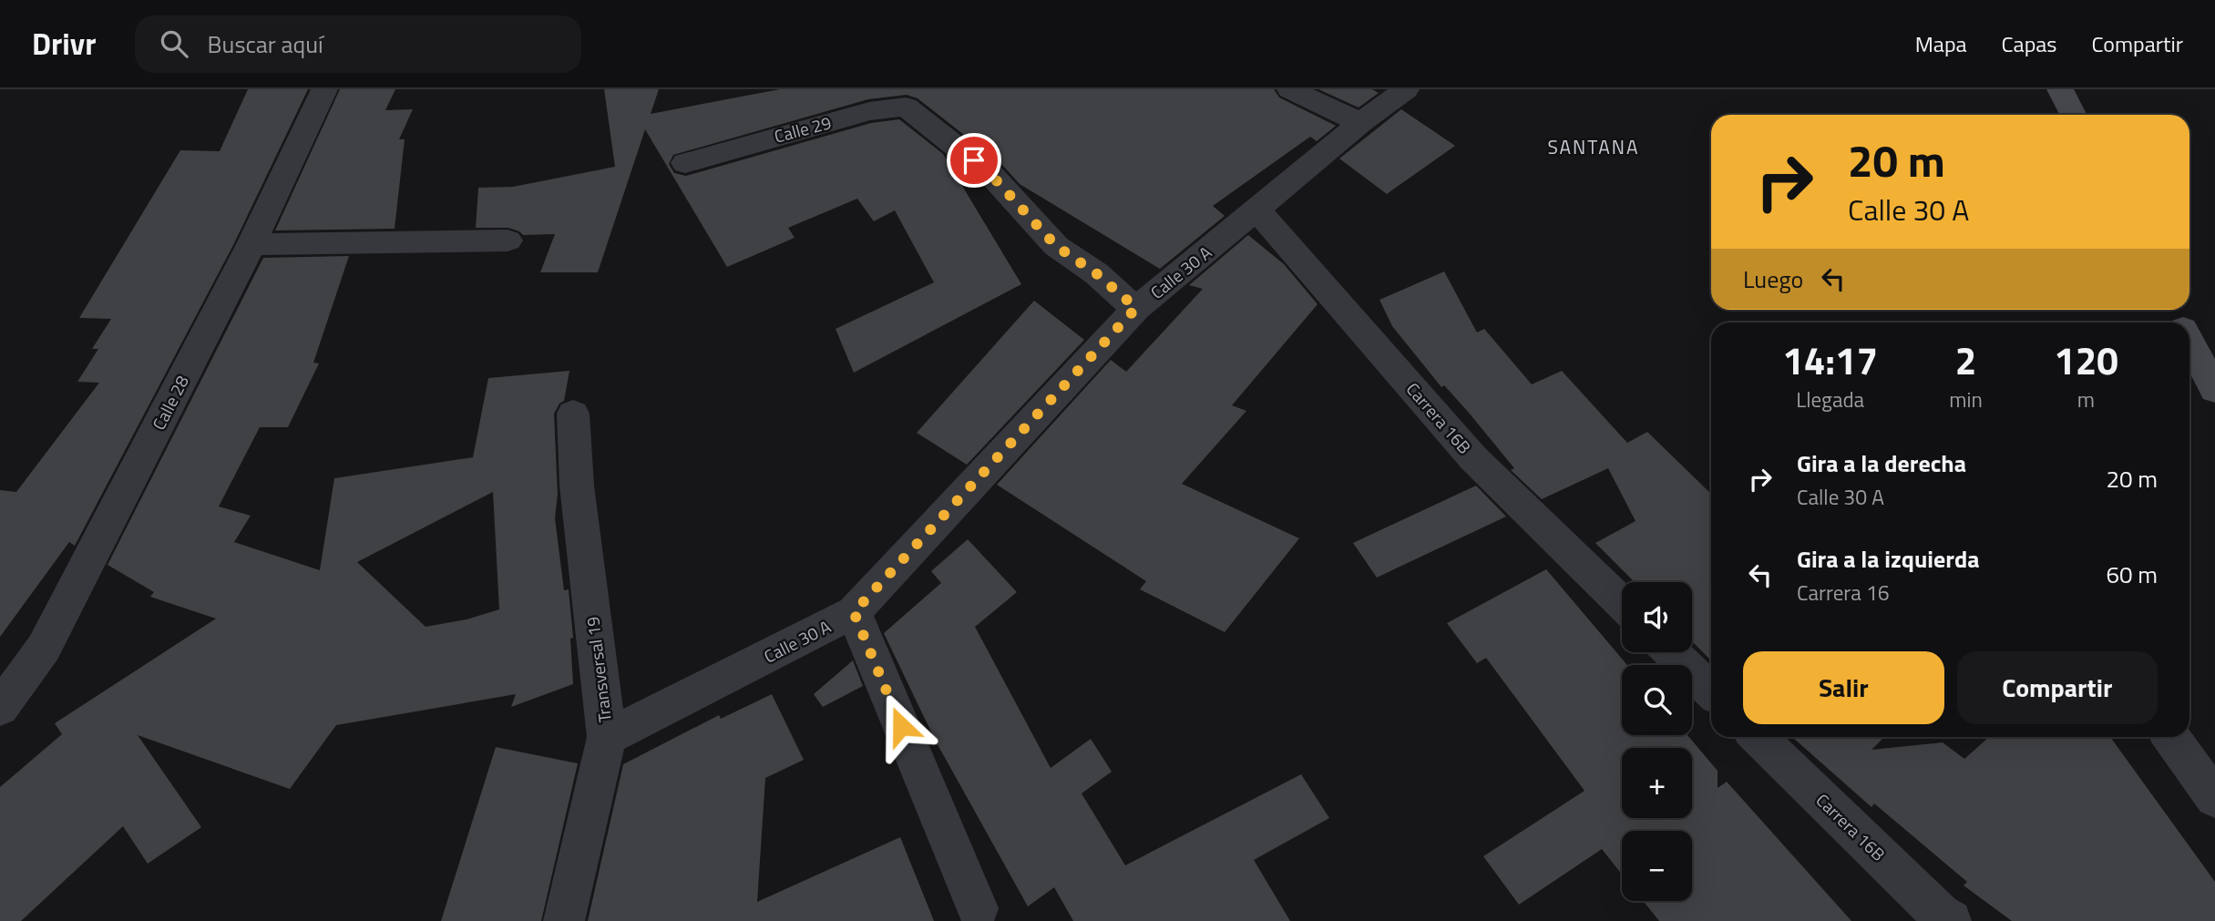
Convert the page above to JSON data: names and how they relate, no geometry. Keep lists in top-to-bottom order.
{
  "streets": {
    "street": [
      "Calle 29",
      "Calle 30 A",
      "Calle 28",
      "Carrera 16B",
      "Transversal 19"
    ]
  },
  "crossings": [
    ["Calle 30 A", "Carrera 16B"],
    ["Calle 30 A", "Transversal 19"]
  ],
  "districts": ["SANTANA"],
  "page": {
    "header": "Drivr",
    "search": "Buscar aquí",
    "nav": ["Mapa", "Capas", "Compartir"],
    "turn": ["20 m", "Calle 30 A"],
    "then": "Luego",
    "eta": [
      "14:17",
      "Llegada",
      "2",
      "min",
      "120",
      "m"
    ],
    "list": [
      {
        "name": "Gira a la derecha",
        "note": "Calle 30 A",
        "value": "20 m"
      },
      {
        "name": "Gira a la izquierda",
        "note": "Carrera 16",
        "value": "60 m"
      }
    ],
    "map_buttons": ["+", "−"],
    "buttons": ["Salir", "Compartir"]
  }
}
